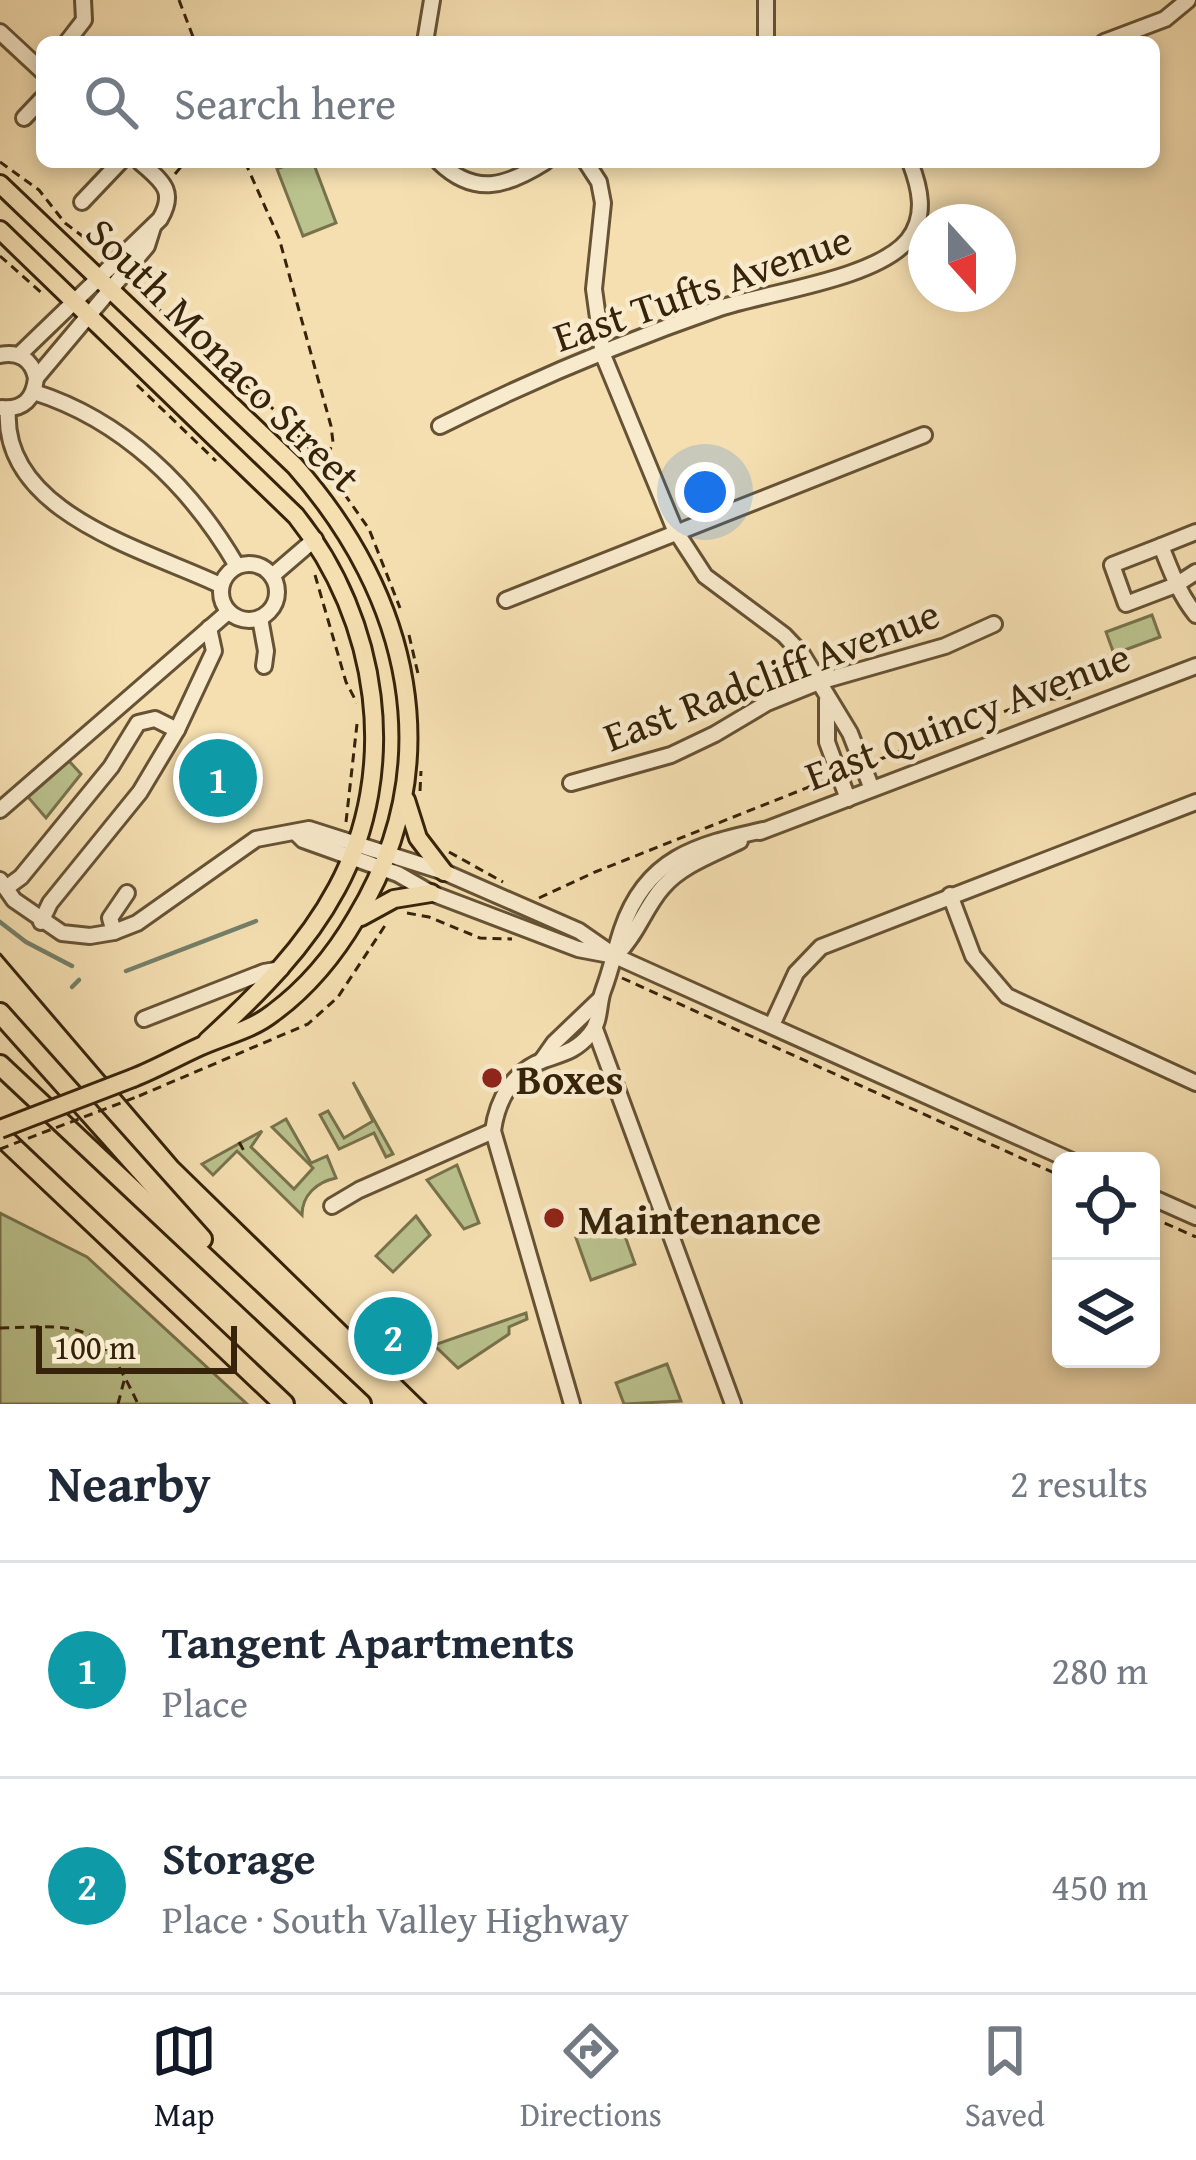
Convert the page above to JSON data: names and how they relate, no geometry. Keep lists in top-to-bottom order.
{
  "streets": {
    "main road": ["South Monaco Street"],
    "street": ["East Tufts Avenue", "East Radcliff Avenue", "East Quincy Avenue"]
  },
  "places": ["Boxes", "Maintenance"],
  "scale_bar": "100 m",
  "north": "bottom",
  "page": {
    "search": "Search here",
    "pins": ["1", "2"],
    "scale": "100 m",
    "heading": ["Nearby", "2 results"],
    "list": [
      {
        "mark": "1",
        "name": "Tangent Apartments",
        "note": "Place",
        "value": "280 m"
      },
      {
        "mark": "2",
        "name": "Storage",
        "note": "Place · South Valley Highway",
        "value": "450 m"
      }
    ],
    "nav": ["Map", "Directions", "Saved"]
  }
}
